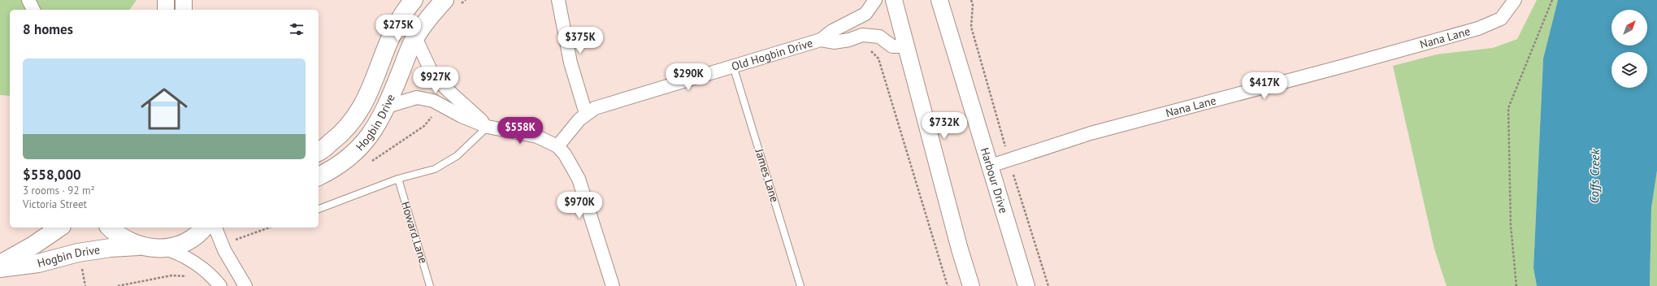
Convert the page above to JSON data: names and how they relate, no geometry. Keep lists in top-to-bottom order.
{
  "streets": {
    "main road": ["Hogbin Drive"],
    "street": ["Nana Lane", "Old Hogbin Drive", "Harbour Drive"],
    "lane": ["James Lane", "Howard Lane"]
  },
  "crossings": [
    ["Nana Lane", "Harbour Drive"],
    ["Old Hogbin Drive", "James Lane"]
  ],
  "water": ["Coffs Creek"],
  "north": "top right",
  "page": {
    "heading": "8 homes",
    "price": [
      "$275K",
      "$375K",
      "$290K",
      "$927K",
      "$417K",
      "$732K",
      "$558K",
      "$970K"
    ],
    "list": [
      {
        "name": "$558,000",
        "note": "3 rooms · 92 m² · Victoria Street"
      }
    ]
  }
}
